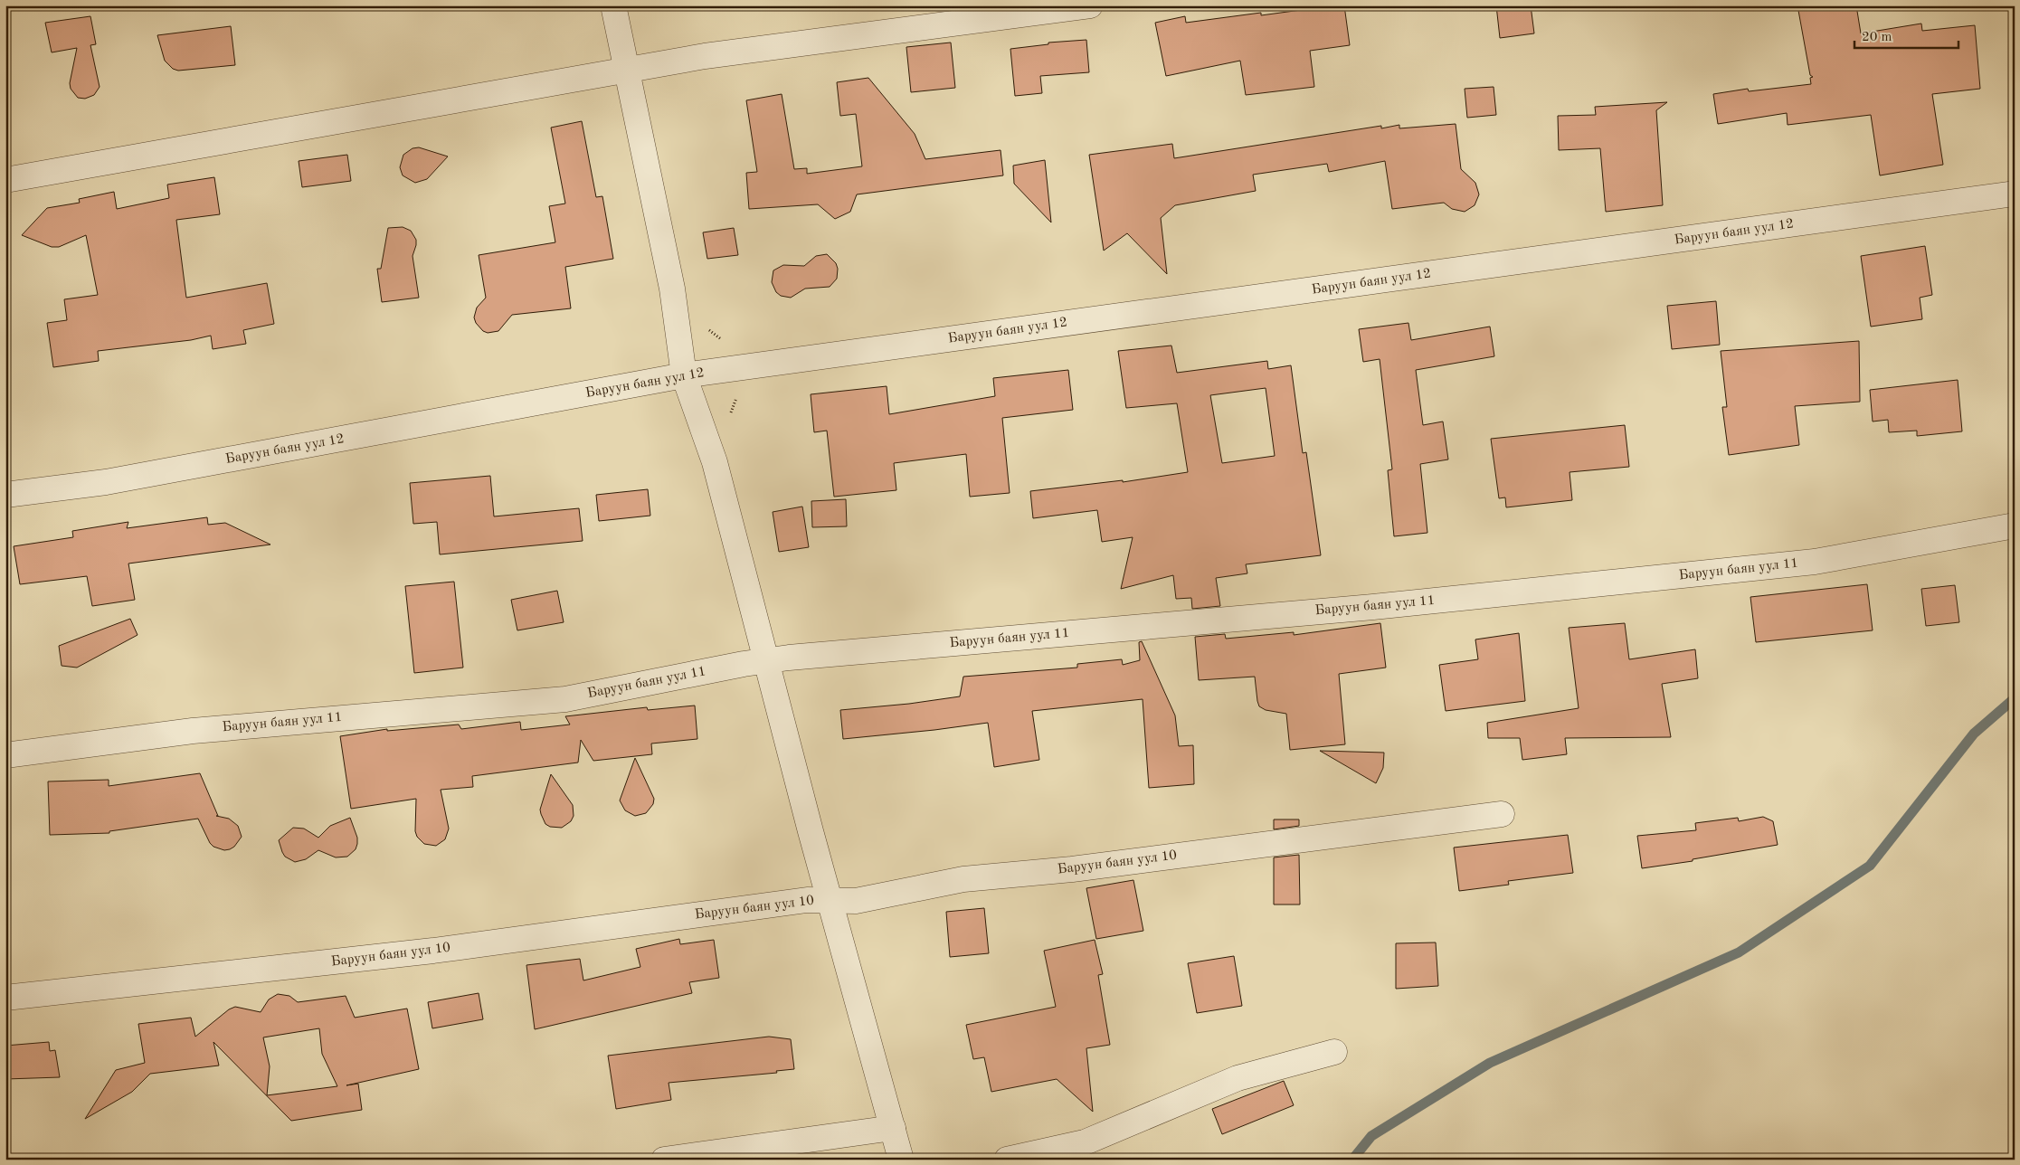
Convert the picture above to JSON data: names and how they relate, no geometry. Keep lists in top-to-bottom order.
{
  "streets": {
    "street": ["Баруун баян уул 12", "Баруун баян уул 11", "Баруун баян уул 10"]
  },
  "scale_bar": "20 m"
}
